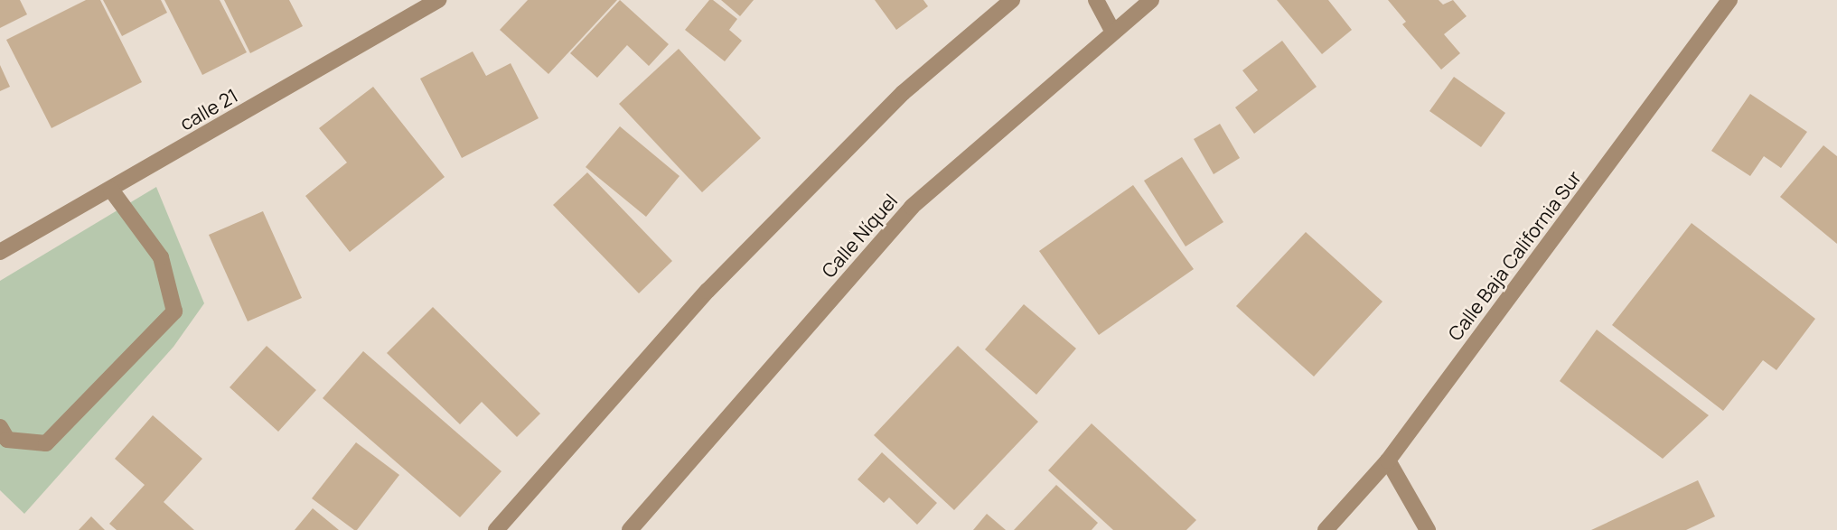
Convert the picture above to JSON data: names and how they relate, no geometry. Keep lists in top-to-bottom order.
{
  "streets": {
    "street": ["calle 21", "Calle Níquel", "Calle Baja California Sur"]
  }
}
